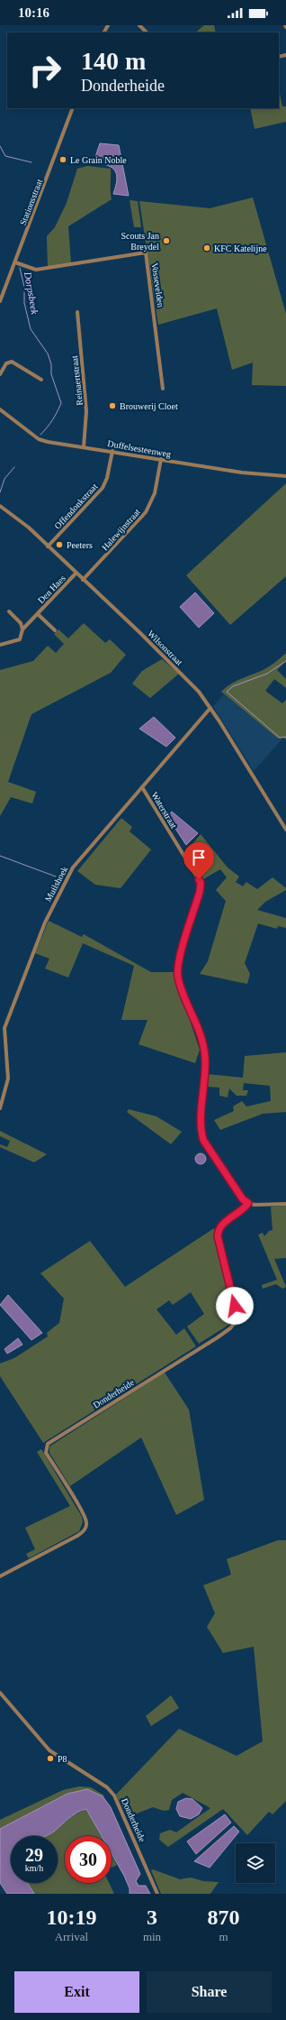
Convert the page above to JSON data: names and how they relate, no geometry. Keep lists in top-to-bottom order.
{
  "streets": {
    "street": [
      "Stationsstraat",
      "Vossevelden",
      "Reinaertstraat",
      "Duffelsesteenweg",
      "Offendonkstraat",
      "Halewijnstraat",
      "Den Haes",
      "Wilsonstraat",
      "Waterstraat",
      "Muilshoek",
      "Donderheide"
    ]
  },
  "crossings": [
    ["Stationsstraat", "Vossevelden"],
    ["Reinaertstraat", "Duffelsesteenweg"],
    ["Duffelsesteenweg", "Offendonkstraat"],
    ["Duffelsesteenweg", "Halewijnstraat"],
    ["Offendonkstraat", "Wilsonstraat"],
    ["Halewijnstraat", "Wilsonstraat"],
    ["Den Haes", "Wilsonstraat"],
    ["Wilsonstraat", "Muilshoek"],
    ["Waterstraat", "Muilshoek"],
    ["Waterstraat", "Donderheide"]
  ],
  "water": ["Dorpsbeek"],
  "places": [
    "Le Grain Noble",
    "Scouts Jan Breydel",
    "KFC Katelijne",
    "Brouwerij Cloet",
    "Peeters",
    "P8"
  ],
  "page": {
    "status": "10:16",
    "turn": ["140 m", "Donderheide"],
    "speed": "29 km/h",
    "limit": "30",
    "eta": [
      "10:19",
      "Arrival",
      "3",
      "min",
      "870",
      "m"
    ],
    "buttons": ["Exit", "Share"]
  }
}
